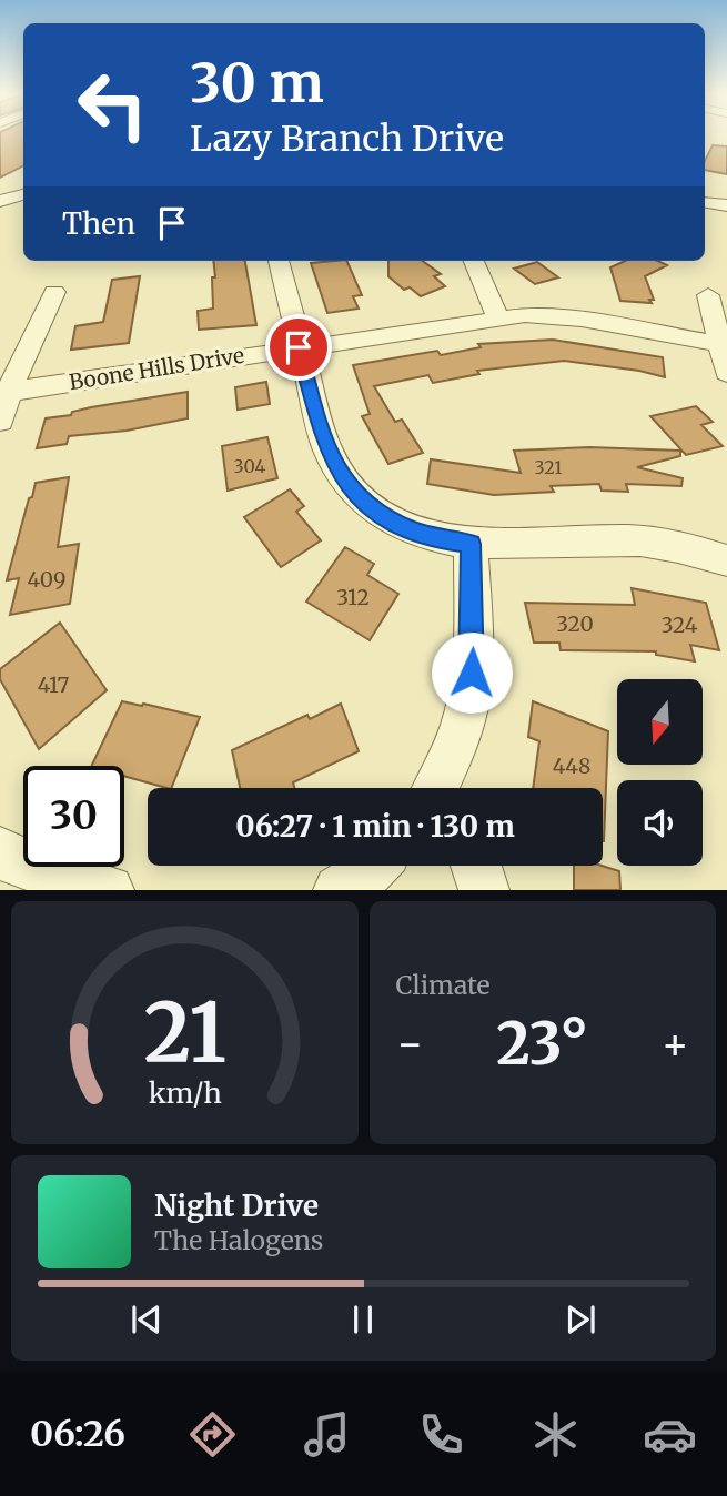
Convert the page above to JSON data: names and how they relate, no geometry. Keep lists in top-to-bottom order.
{
  "streets": {
    "street": ["Boone Hills Drive"]
  },
  "house_numbers": [
    "304",
    "321",
    "409",
    "312",
    "320",
    "324",
    "417",
    "448"
  ],
  "north": "bottom",
  "page": {
    "turn": ["30 m", "Lazy Branch Drive"],
    "then": "Then",
    "limit": "30",
    "trip": "06:27 · 1 min · 130 m",
    "tile": "Climate",
    "heat": ["−", "23°", "+"],
    "song": ["Night Drive", "The Halogens"],
    "tabs": "06:26",
    "gauge": ["21", "km/h"]
  }
}
